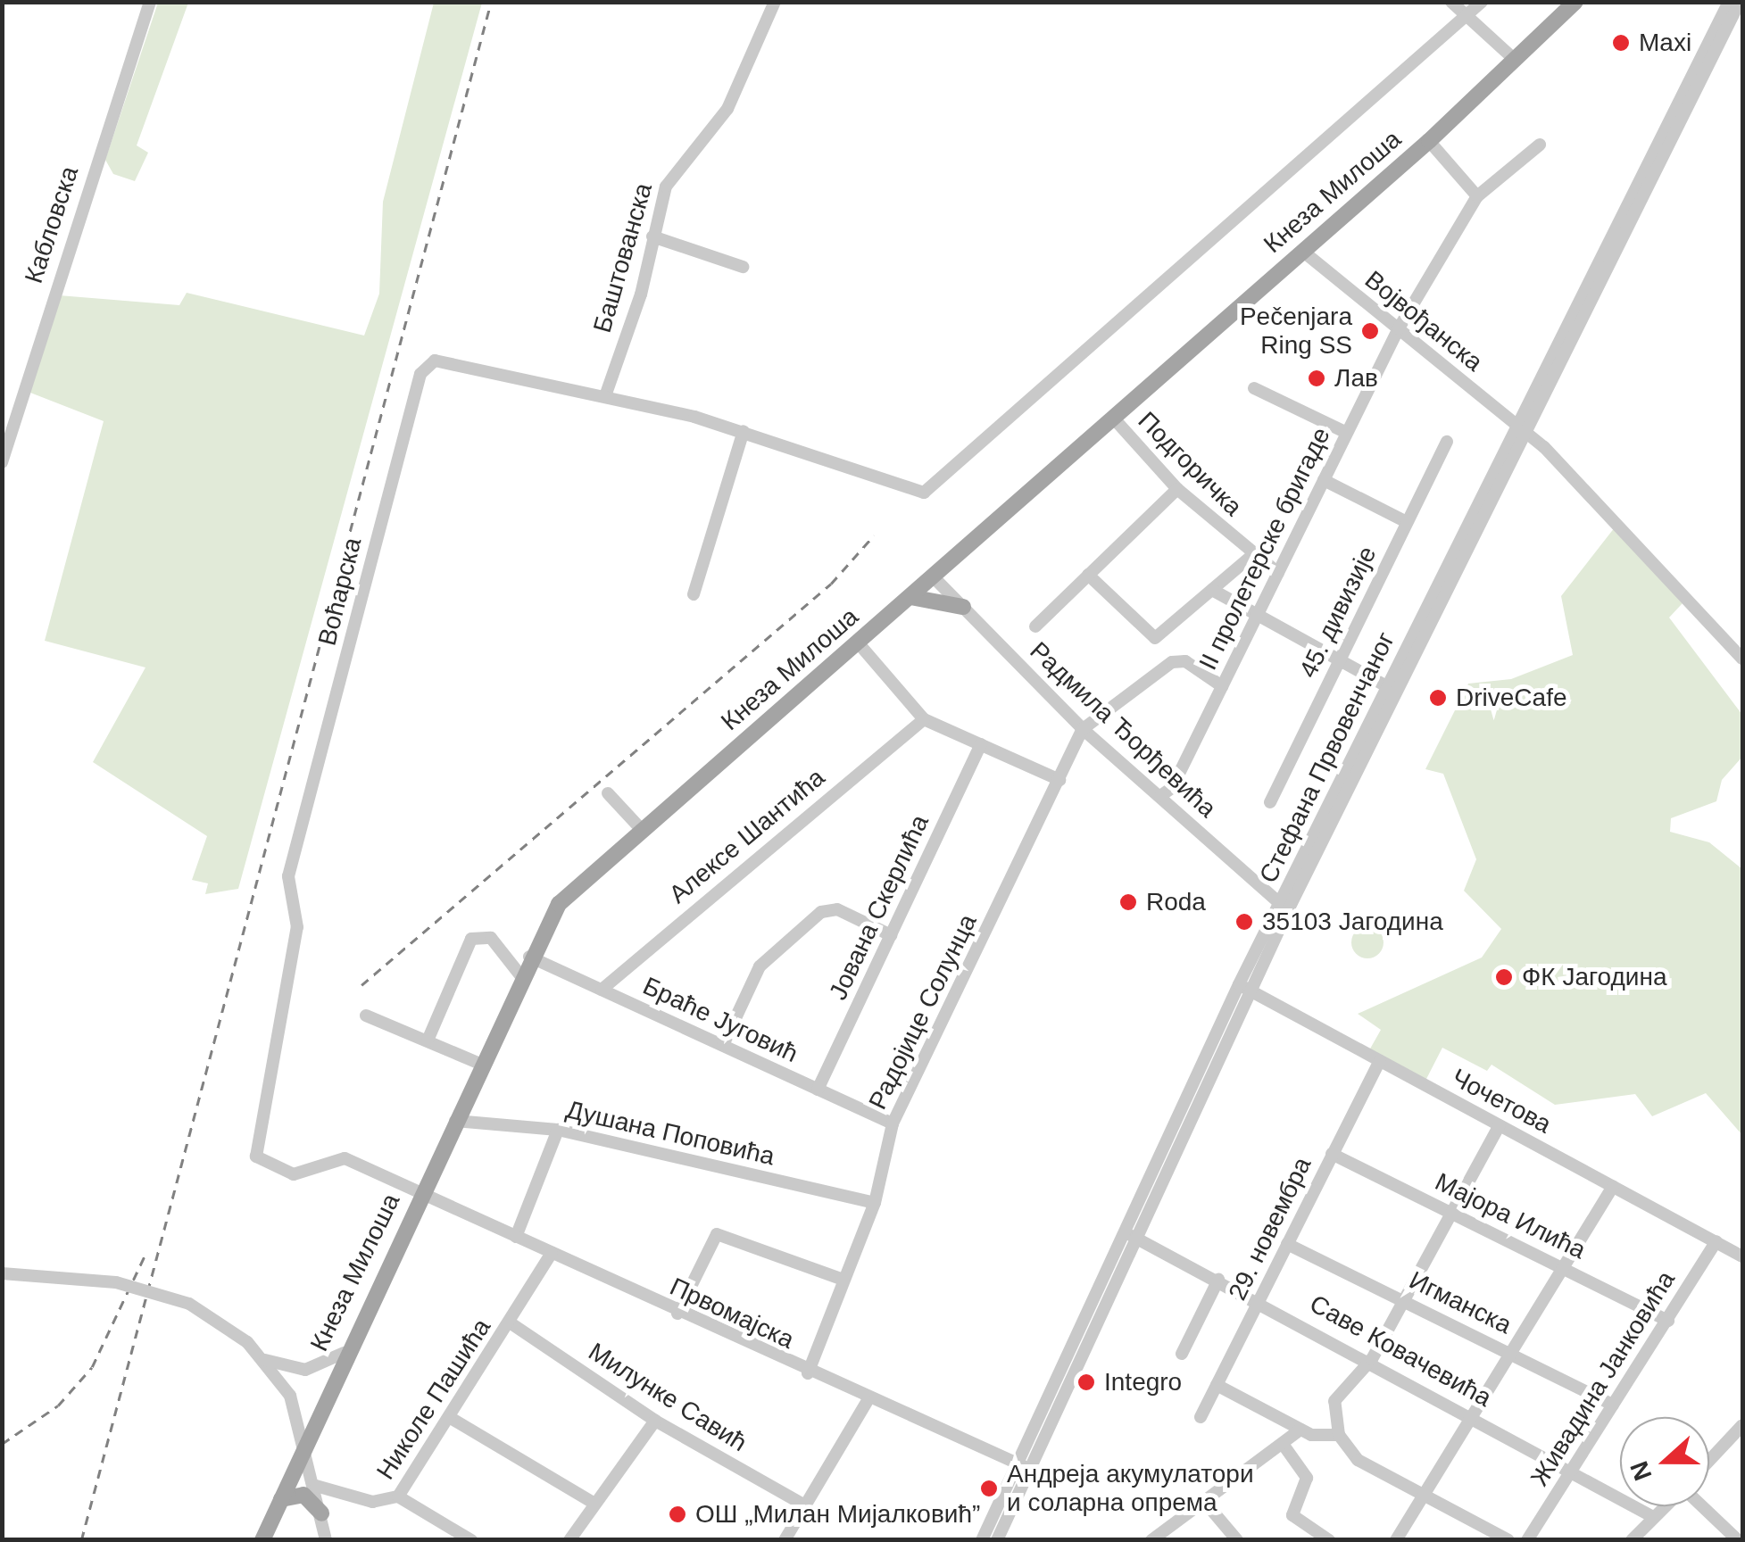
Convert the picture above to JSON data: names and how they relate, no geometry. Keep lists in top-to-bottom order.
{
  "streets": {
    "main road": ["Кнеза Милоша"],
    "street": [
      "Кабловска",
      "Баштованска",
      "Војвођанска",
      "Подгоричка",
      "II пролетерске бригаде",
      "Воћарска",
      "45. дивизије",
      "Радмила Ђорђевића",
      "Стефана Првовенчаног",
      "Алексе Шантића",
      "Јована Скерлића",
      "Радојице Солунца",
      "Браће Југовић",
      "Чочетова",
      "Душана Поповића",
      "Мајора Илића",
      "29. новембра",
      "Игманска",
      "Првомајска",
      "Саве Ковачевића",
      "Живадина Јанковића",
      "Милунке Савић",
      "Николе Пашића"
    ]
  },
  "crossings": [
    ["Кнеза Милоша", "Војвођанска"],
    ["Кнеза Милоша", "Подгоричка"],
    ["Кнеза Милоша", "Воћарска"],
    ["Кнеза Милоша", "Радмила Ђорђевића"],
    ["Кнеза Милоша", "Браће Југовић"],
    ["Кнеза Милоша", "Душана Поповића"],
    ["Кнеза Милоша", "Првомајска"],
    ["Баштованска", "Воћарска"],
    ["Војвођанска", "II пролетерске бригаде"],
    ["Војвођанска", "Стефана Првовенчаног"],
    ["Подгоричка", "II пролетерске бригаде"],
    ["II пролетерске бригаде", "Радмила Ђорђевића"],
    ["Воћарска", "Првомајска"],
    ["Радмила Ђорђевића", "Стефана Првовенчаног"],
    ["Радмила Ђорђевића", "Радојице Солунца"],
    ["Стефана Првовенчаног", "Чочетова"],
    ["Стефана Првовенчаног", "Првомајска"],
    ["Стефана Првовенчаног", "Саве Ковачевића"],
    ["Алексе Шантића", "Браће Југовић"],
    ["Јована Скерлића", "Браће Југовић"],
    ["Радојице Солунца", "Браће Југовић"],
    ["Радојице Солунца", "Душана Поповића"],
    ["Радојице Солунца", "Првомајска"],
    ["Чочетова", "29. новембра"],
    ["Чочетова", "Живадина Јанковића"],
    ["Мајора Илића", "29. новембра"],
    ["Мајора Илића", "Живадина Јанковића"],
    ["29. новембра", "Игманска"],
    ["29. новембра", "Саве Ковачевића"],
    ["Игманска", "Живадина Јанковића"],
    ["Првомајска", "Николе Пашића"],
    ["Саве Ковачевића", "Живадина Јанковића"],
    ["Милунке Савић", "Николе Пашића"]
  ],
  "places": [
    "Maxi",
    "Pečenjara Ring SS",
    "Лав",
    "DriveCafe",
    "Roda",
    "35103 Јагодина",
    "ФК Јагодина",
    "Integro",
    "Андреја акумулатори и соларна опрема",
    "ОШ „Милан Мијалковић”"
  ],
  "north": "left"
}
